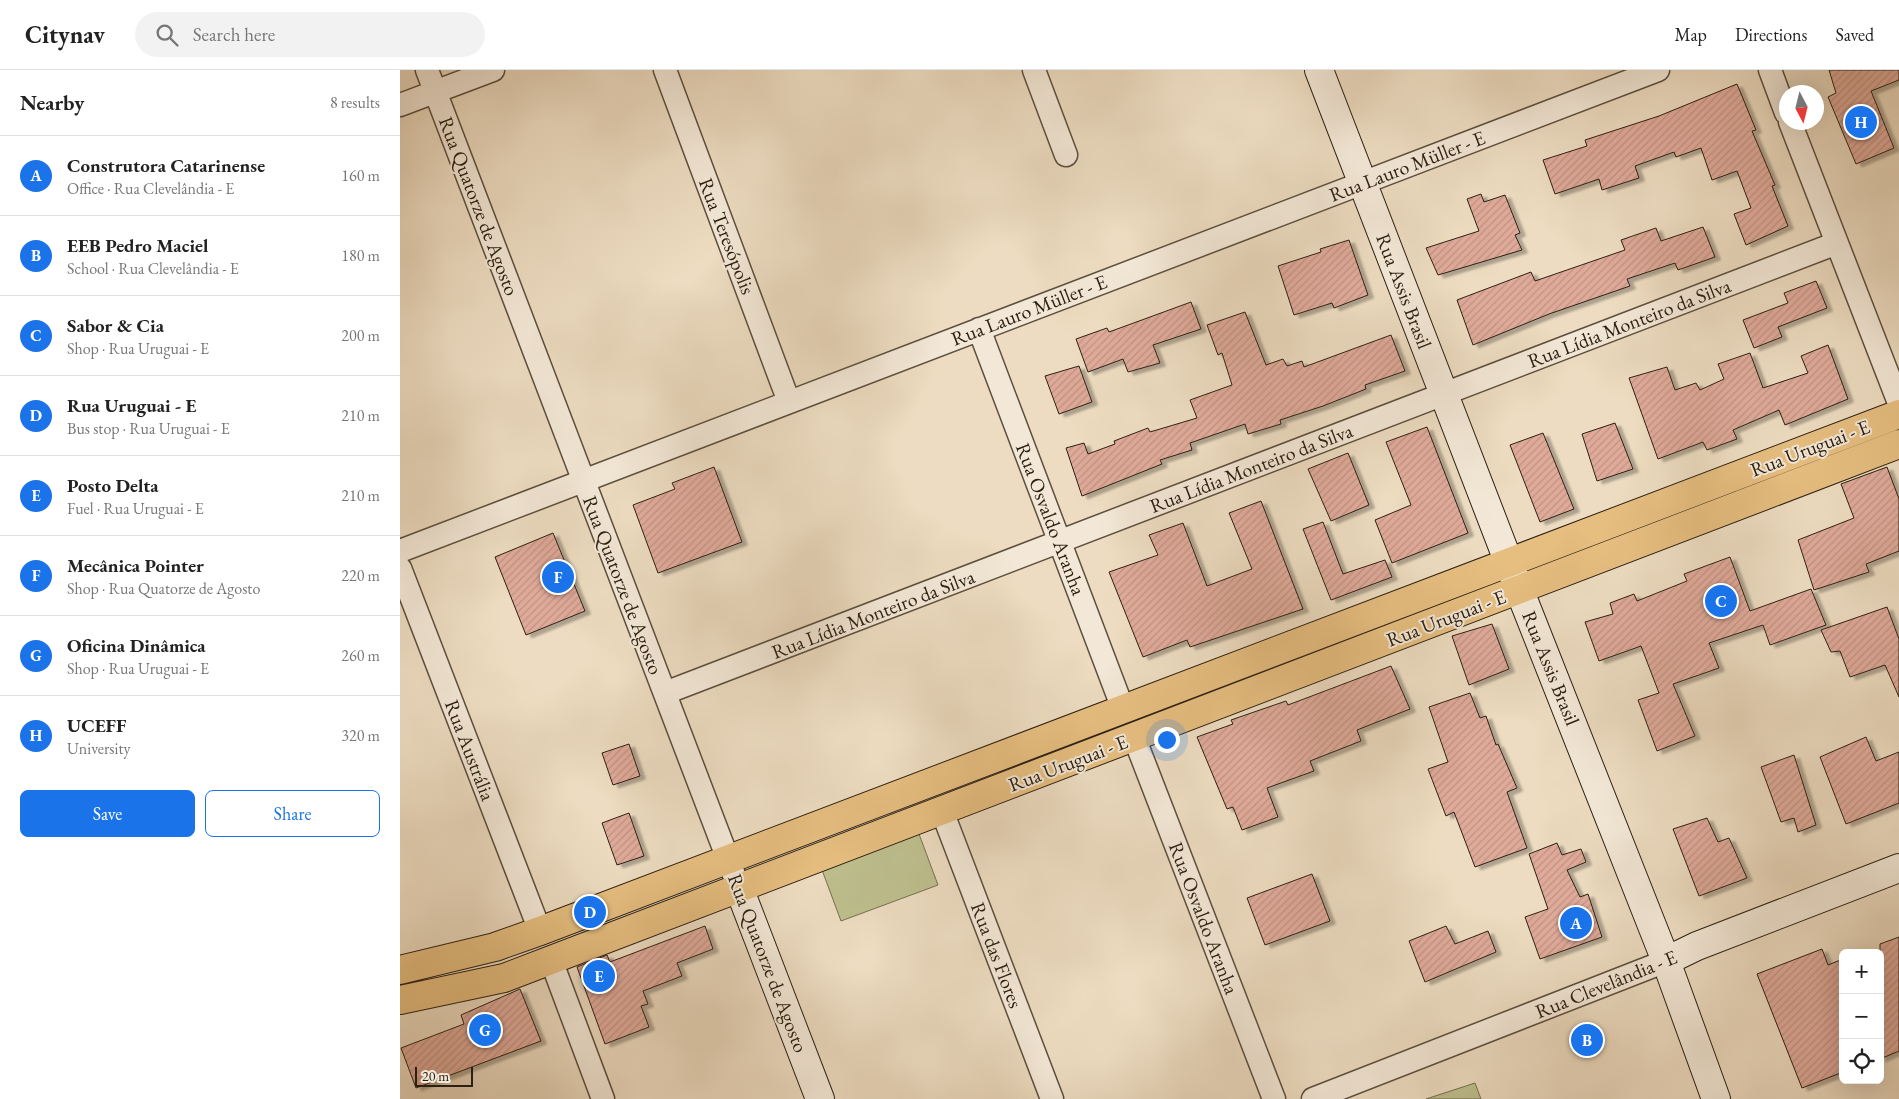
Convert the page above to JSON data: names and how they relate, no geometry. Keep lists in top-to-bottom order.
{
  "streets": {
    "main road": ["Rua Uruguai - E"],
    "street": [
      "Rua Lauro Müller - E",
      "Rua Quatorze de Agosto",
      "Rua Teresópolis",
      "Rua Assis Brasil",
      "Rua Lídia Monteiro da Silva",
      "Rua Osvaldo Aranha",
      "Rua Austrália",
      "Rua das Flores",
      "Rua Clevelândia - E"
    ]
  },
  "crossings": [
    ["Rua Lauro Müller - E", "Rua Quatorze de Agosto"],
    ["Rua Lauro Müller - E", "Rua Teresópolis"],
    ["Rua Lauro Müller - E", "Rua Assis Brasil"],
    ["Rua Lauro Müller - E", "Rua Osvaldo Aranha"],
    ["Rua Quatorze de Agosto", "Rua Lídia Monteiro da Silva"],
    ["Rua Quatorze de Agosto", "Rua Uruguai - E"],
    ["Rua Assis Brasil", "Rua Lídia Monteiro da Silva"],
    ["Rua Assis Brasil", "Rua Uruguai - E"],
    ["Rua Assis Brasil", "Rua Clevelândia - E"],
    ["Rua Lídia Monteiro da Silva", "Rua Osvaldo Aranha"],
    ["Rua Uruguai - E", "Rua Osvaldo Aranha"],
    ["Rua Uruguai - E", "Rua Austrália"],
    ["Rua Uruguai - E", "Rua das Flores"]
  ],
  "scale_bar": "20 m",
  "north": "bottom",
  "page": {
    "header": "Citynav",
    "search": "Search here",
    "nav": ["Map", "Directions", "Saved"],
    "heading": ["Nearby", "8 results"],
    "pins": [
      "H",
      "F",
      "C",
      "D",
      "A",
      "E",
      "G",
      "B"
    ],
    "list": [
      {
        "mark": "A",
        "name": "Construtora Catarinense",
        "note": "Office · Rua Clevelândia - E",
        "value": "160 m"
      },
      {
        "mark": "B",
        "name": "EEB Pedro Maciel",
        "note": "School · Rua Clevelândia - E",
        "value": "180 m"
      },
      {
        "mark": "C",
        "name": "Sabor & Cia",
        "note": "Shop · Rua Uruguai - E",
        "value": "200 m"
      },
      {
        "mark": "D",
        "name": "Rua Uruguai - E",
        "note": "Bus stop · Rua Uruguai - E",
        "value": "210 m"
      },
      {
        "mark": "E",
        "name": "Posto Delta",
        "note": "Fuel · Rua Uruguai - E",
        "value": "210 m"
      },
      {
        "mark": "F",
        "name": "Mecânica Pointer",
        "note": "Shop · Rua Quatorze de Agosto",
        "value": "220 m"
      },
      {
        "mark": "G",
        "name": "Oficina Dinâmica",
        "note": "Shop · Rua Uruguai - E",
        "value": "260 m"
      },
      {
        "mark": "H",
        "name": "UCEFF",
        "note": "University",
        "value": "320 m"
      }
    ],
    "buttons": ["Save", "Share"],
    "map_buttons": ["+", "−"],
    "scale": "20 m"
  }
}
